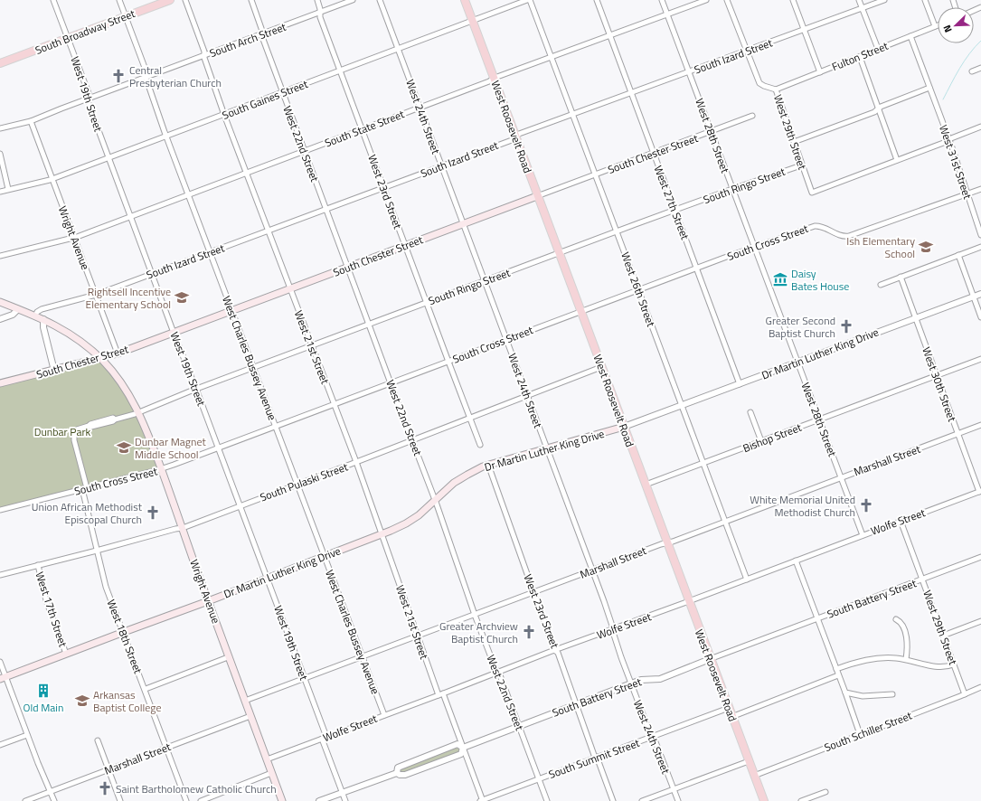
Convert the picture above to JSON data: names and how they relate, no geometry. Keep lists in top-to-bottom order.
{
  "streets": {
    "main road": [
      "South Broadway Street",
      "West Roosevelt Road",
      "South Chester Street",
      "Wright Avenue",
      "Dr Martin Luther King Drive"
    ],
    "street": [
      "South Arch Street",
      "South Izard Street",
      "Fulton Street",
      "West 19th Street",
      "South Gaines Street",
      "West 24th Street",
      "South State Street",
      "West 29th Street",
      "West 28th Street",
      "West 22nd Street",
      "West 31st Street",
      "South Ringo Street",
      "West 23rd Street",
      "West 27th Street",
      "South Cross Street",
      "West 26th Street",
      "West 21st Street",
      "West Charles Bussey Avenue",
      "West 30th Street",
      "Bishop Street",
      "Marshall Street",
      "South Pulaski Street",
      "Wolfe Street",
      "South Battery Street",
      "West 17th Street",
      "West 18th Street",
      "South Schiller Street",
      "South Summit Street"
    ]
  },
  "crossings": [
    ["South Broadway Street", "West 19th Street"],
    ["South Broadway Street", "West Charles Bussey Avenue"],
    ["South Arch Street", "West 19th Street"],
    ["South Arch Street", "West 22nd Street"],
    ["South Arch Street", "West 23rd Street"],
    ["South Arch Street", "Wright Avenue"],
    ["South Arch Street", "West 21st Street"],
    ["South Arch Street", "West Charles Bussey Avenue"],
    ["South Izard Street", "West 19th Street"],
    ["South Izard Street", "West 24th Street"],
    ["South Izard Street", "West Roosevelt Road"],
    ["South Izard Street", "West 29th Street"],
    ["South Izard Street", "West 28th Street"],
    ["South Izard Street", "West 22nd Street"],
    ["South Izard Street", "West 23rd Street"],
    ["South Izard Street", "West 27th Street"],
    ["South Izard Street", "Wright Avenue"],
    ["South Izard Street", "West 26th Street"],
    ["South Izard Street", "West 21st Street"],
    ["South Izard Street", "West Charles Bussey Avenue"],
    ["Fulton Street", "West 29th Street"],
    ["Fulton Street", "West 31st Street"],
    ["West 19th Street", "South Gaines Street"],
    ["West 19th Street", "South State Street"],
    ["West 19th Street", "South Chester Street"],
    ["West 19th Street", "South Ringo Street"],
    ["West 19th Street", "South Cross Street"],
    ["West 19th Street", "Dr Martin Luther King Drive"],
    ["West 19th Street", "Marshall Street"],
    ["West 19th Street", "South Pulaski Street"],
    ["West 19th Street", "Wolfe Street"],
    ["West 19th Street", "South Battery Street"],
    ["South Gaines Street", "West 24th Street"],
    ["South Gaines Street", "West Roosevelt Road"],
    ["South Gaines Street", "West 22nd Street"],
    ["South Gaines Street", "West 23rd Street"],
    ["South Gaines Street", "Wright Avenue"],
    ["South Gaines Street", "West 21st Street"],
    ["South Gaines Street", "West Charles Bussey Avenue"],
    ["West 24th Street", "South State Street"],
    ["West 24th Street", "South Chester Street"],
    ["West 24th Street", "South Ringo Street"],
    ["West 24th Street", "South Cross Street"],
    ["West 24th Street", "Dr Martin Luther King Drive"],
    ["West 24th Street", "Marshall Street"],
    ["West 24th Street", "South Pulaski Street"],
    ["West 24th Street", "Wolfe Street"],
    ["West 24th Street", "South Battery Street"],
    ["West 24th Street", "South Summit Street"],
    ["West Roosevelt Road", "South State Street"],
    ["West Roosevelt Road", "South Chester Street"],
    ["West Roosevelt Road", "South Ringo Street"],
    ["West Roosevelt Road", "South Cross Street"],
    ["West Roosevelt Road", "Dr Martin Luther King Drive"],
    ["West Roosevelt Road", "Bishop Street"],
    ["West Roosevelt Road", "Marshall Street"],
    ["West Roosevelt Road", "South Pulaski Street"],
    ["West Roosevelt Road", "Wolfe Street"],
    ["West Roosevelt Road", "South Battery Street"],
    ["West Roosevelt Road", "South Schiller Street"],
    ["West Roosevelt Road", "South Summit Street"],
    ["South State Street", "West 28th Street"],
    ["South State Street", "West 22nd Street"],
    ["South State Street", "West 23rd Street"],
    ["South State Street", "West 27th Street"],
    ["South State Street", "Wright Avenue"],
    ["South State Street", "West 26th Street"],
    ["South State Street", "West 21st Street"],
    ["South State Street", "West Charles Bussey Avenue"],
    ["West 29th Street", "South Ringo Street"],
    ["West 29th Street", "Wolfe Street"],
    ["West 29th Street", "South Battery Street"],
    ["West 29th Street", "South Schiller Street"],
    ["West 28th Street", "South Chester Street"],
    ["West 28th Street", "South Ringo Street"],
    ["West 28th Street", "South Cross Street"],
    ["West 28th Street", "Dr Martin Luther King Drive"],
    ["West 28th Street", "Bishop Street"],
    ["West 28th Street", "Marshall Street"],
    ["West 28th Street", "Wolfe Street"],
    ["West 22nd Street", "South Chester Street"],
    ["West 22nd Street", "South Ringo Street"],
    ["West 22nd Street", "South Cross Street"],
    ["West 22nd Street", "Dr Martin Luther King Drive"],
    ["West 22nd Street", "Marshall Street"],
    ["West 22nd Street", "South Pulaski Street"],
    ["West 22nd Street", "Wolfe Street"],
    ["West 22nd Street", "South Battery Street"],
    ["West 22nd Street", "South Summit Street"],
    ["South Chester Street", "West 23rd Street"],
    ["South Chester Street", "West 27th Street"],
    ["South Chester Street", "Wright Avenue"],
    ["South Chester Street", "West 26th Street"],
    ["South Chester Street", "West 21st Street"],
    ["South Chester Street", "West Charles Bussey Avenue"],
    ["West 31st Street", "South Cross Street"],
    ["South Ringo Street", "West 23rd Street"],
    ["South Ringo Street", "West 27th Street"],
    ["South Ringo Street", "Wright Avenue"],
    ["South Ringo Street", "West 26th Street"],
    ["South Ringo Street", "West 21st Street"],
    ["South Ringo Street", "West Charles Bussey Avenue"],
    ["South Ringo Street", "West 18th Street"],
    ["West 23rd Street", "South Cross Street"],
    ["West 23rd Street", "Dr Martin Luther King Drive"],
    ["West 23rd Street", "Marshall Street"],
    ["West 23rd Street", "South Pulaski Street"],
    ["West 23rd Street", "Wolfe Street"],
    ["West 23rd Street", "South Battery Street"],
    ["West 23rd Street", "South Summit Street"],
    ["West 27th Street", "South Cross Street"],
    ["West 27th Street", "Dr Martin Luther King Drive"],
    ["Wright Avenue", "South Cross Street"],
    ["Wright Avenue", "Dr Martin Luther King Drive"],
    ["Wright Avenue", "Marshall Street"],
    ["Wright Avenue", "South Pulaski Street"],
    ["Wright Avenue", "Wolfe Street"],
    ["South Cross Street", "West 26th Street"],
    ["South Cross Street", "West 21st Street"],
    ["South Cross Street", "West Charles Bussey Avenue"],
    ["South Cross Street", "West 18th Street"],
    ["West 26th Street", "Dr Martin Luther King Drive"],
    ["West 26th Street", "Bishop Street"],
    ["West 26th Street", "Marshall Street"],
    ["West 26th Street", "Wolfe Street"],
    ["West 21st Street", "Dr Martin Luther King Drive"],
    ["West 21st Street", "Marshall Street"],
    ["West 21st Street", "South Pulaski Street"],
    ["West 21st Street", "Wolfe Street"],
    ["West 21st Street", "South Battery Street"],
    ["West 21st Street", "South Summit Street"],
    ["Dr Martin Luther King Drive", "West Charles Bussey Avenue"],
    ["Dr Martin Luther King Drive", "West 30th Street"],
    ["Dr Martin Luther King Drive", "West 17th Street"],
    ["Dr Martin Luther King Drive", "West 18th Street"],
    ["West Charles Bussey Avenue", "Marshall Street"],
    ["West Charles Bussey Avenue", "South Pulaski Street"],
    ["West Charles Bussey Avenue", "Wolfe Street"],
    ["West 30th Street", "Bishop Street"],
    ["West 30th Street", "Marshall Street"],
    ["West 30th Street", "Wolfe Street"],
    ["Marshall Street", "West 18th Street"],
    ["South Pulaski Street", "West 17th Street"],
    ["South Pulaski Street", "West 18th Street"]
  ],
  "parks": ["Dunbar Park"],
  "places": {
    "church": [
      "Central Presbyterian Church",
      "Greater Second Baptist Church",
      "White Memorial United Methodist Church",
      "Union African Methodist Episcopal Church",
      "Greater Archview Baptist Church",
      "Saint Bartholomew Catholic Church"
    ],
    "school or university": [
      "Ish Elementary School",
      "Rightsell Incentive Elementary School",
      "Dunbar Magnet Middle School",
      "Arkansas Baptist College"
    ],
    "museum": ["Daisy Bates House"],
    "building": ["Old Main"]
  },
  "north": "bottom left"
}
